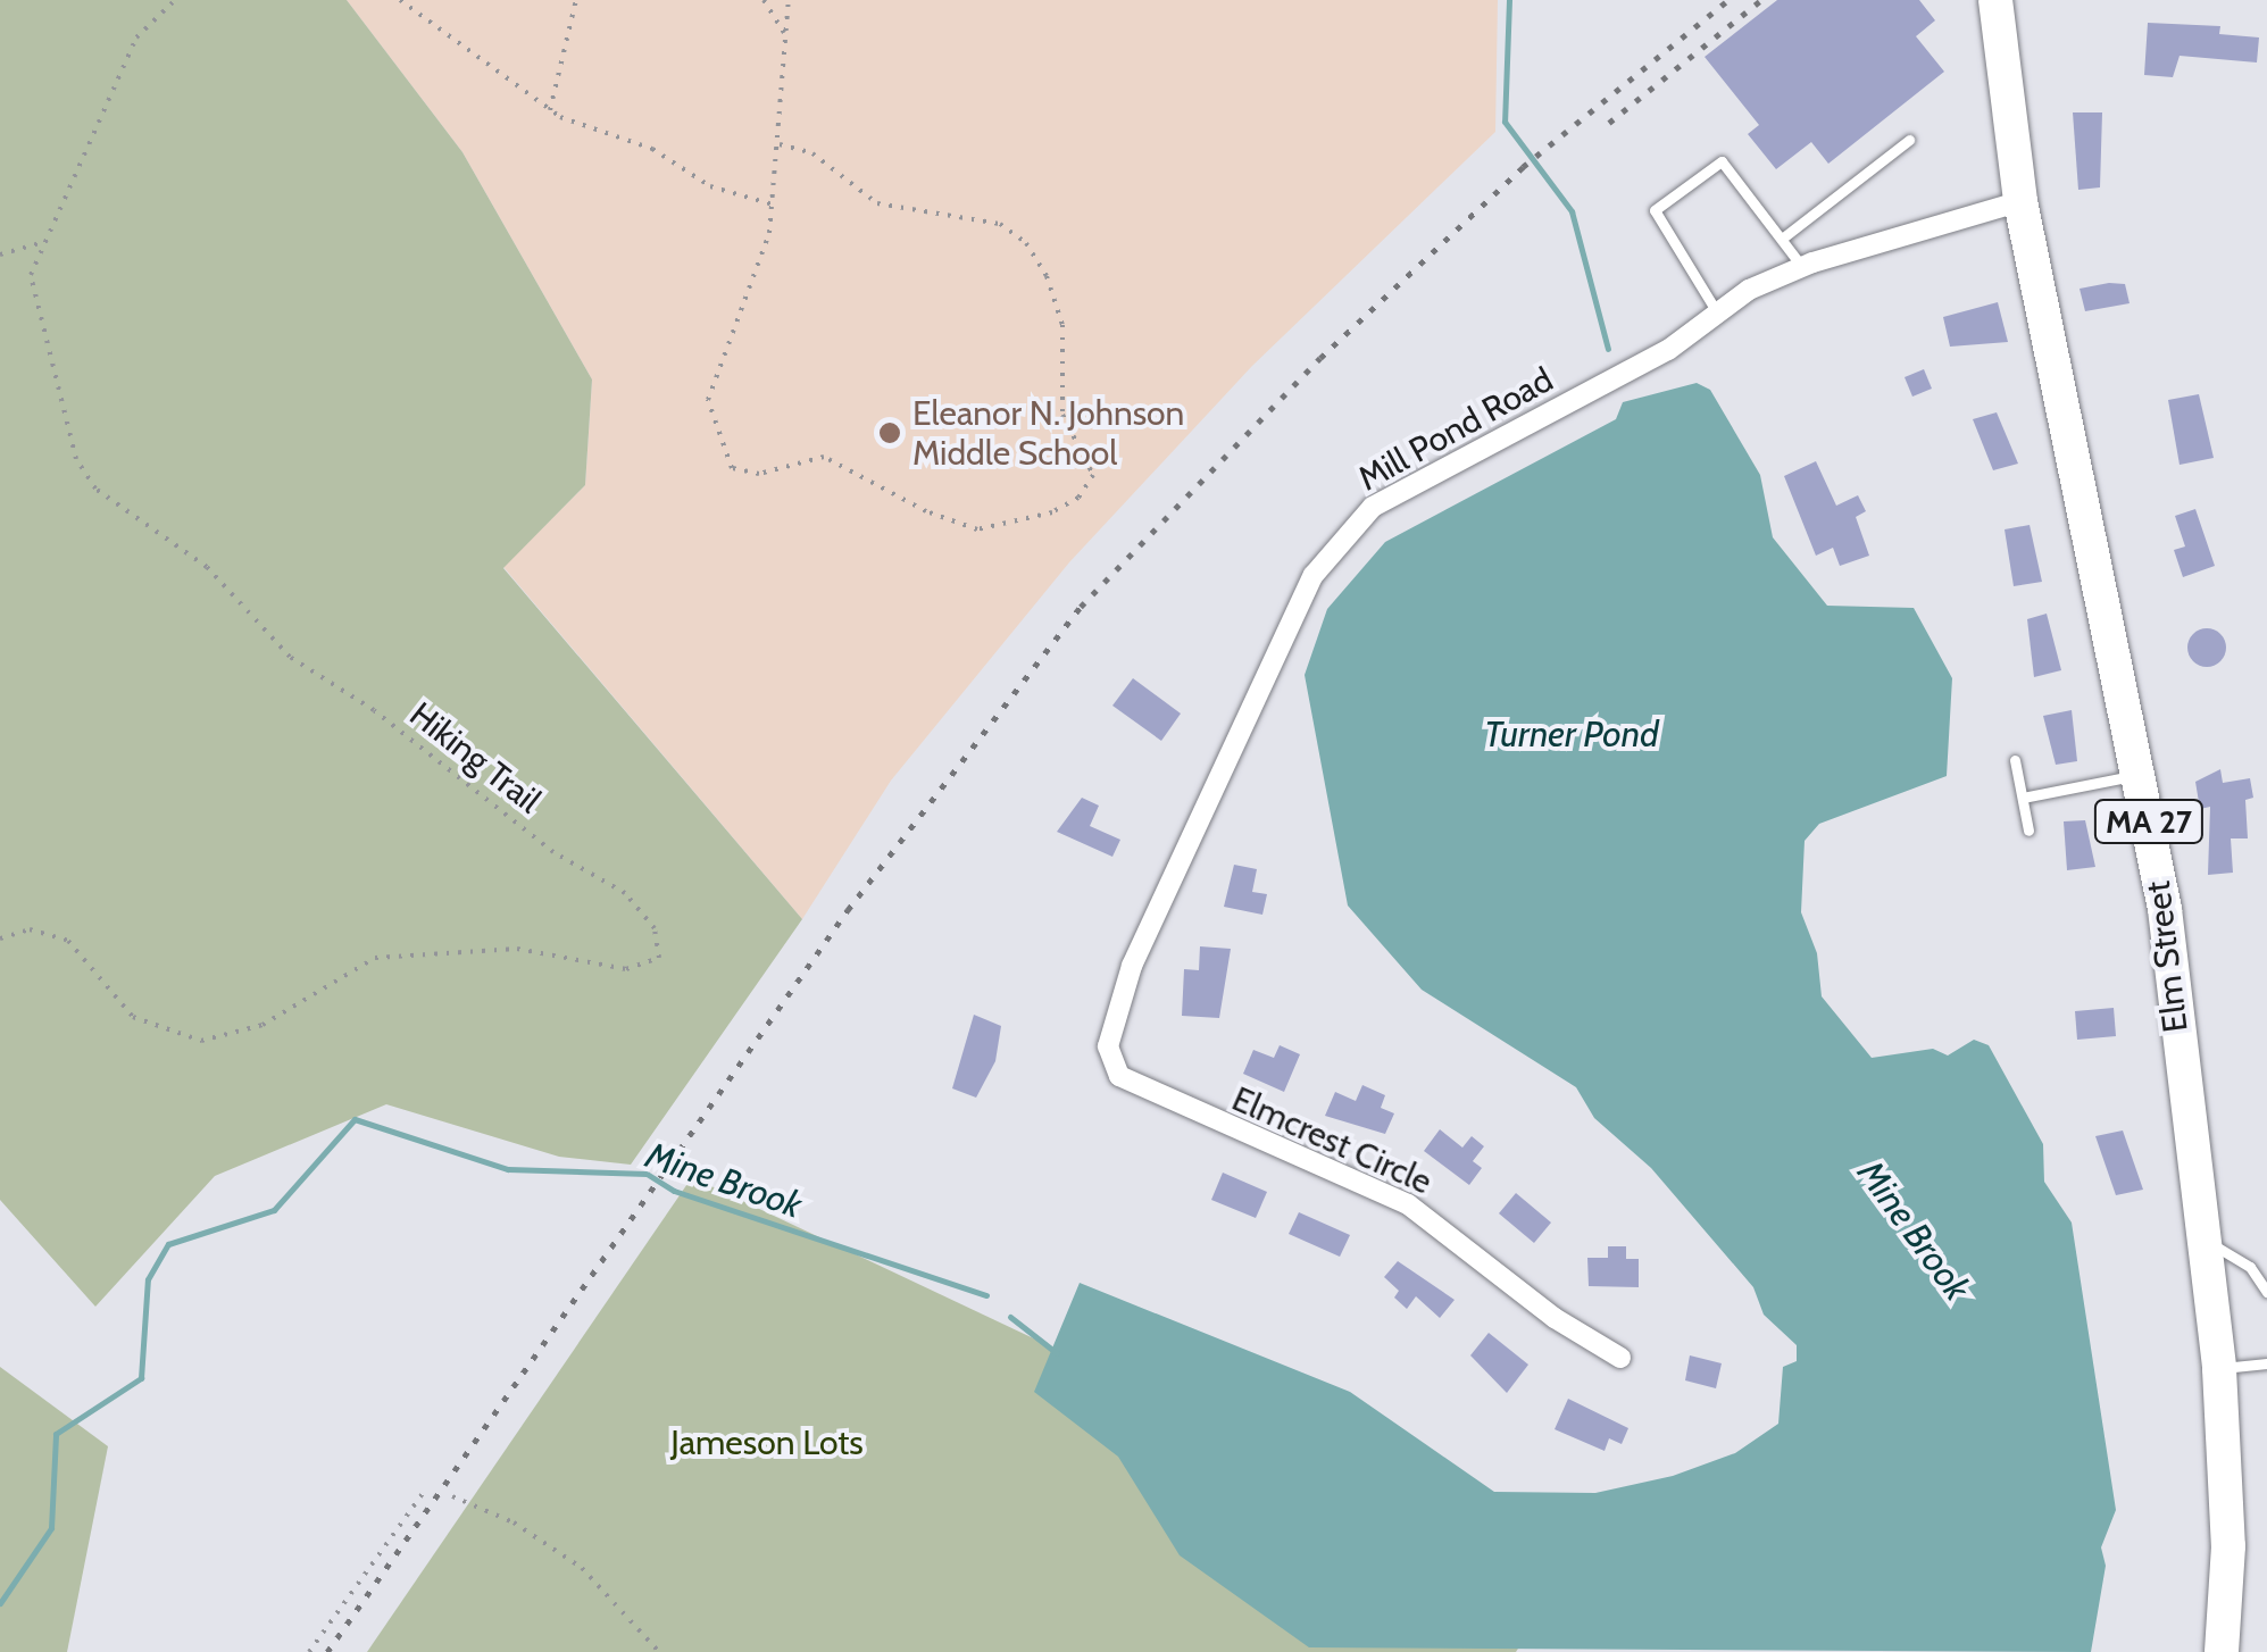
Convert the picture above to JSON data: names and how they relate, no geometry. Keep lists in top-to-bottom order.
{
  "streets": {
    "main road": ["MA 27", "Elm Street"],
    "street": ["Mill Pond Road", "Elmcrest Circle"],
    "path": ["Hiking Trail"]
  },
  "crossings": [
    ["Mill Pond Road", "Elm Street"],
    ["Mill Pond Road", "Elmcrest Circle"]
  ],
  "water": ["Turner Pond", "Mine Brook"],
  "parks": ["Jameson Lots"],
  "places": ["Eleanor N. Johnson Middle School"]
}
